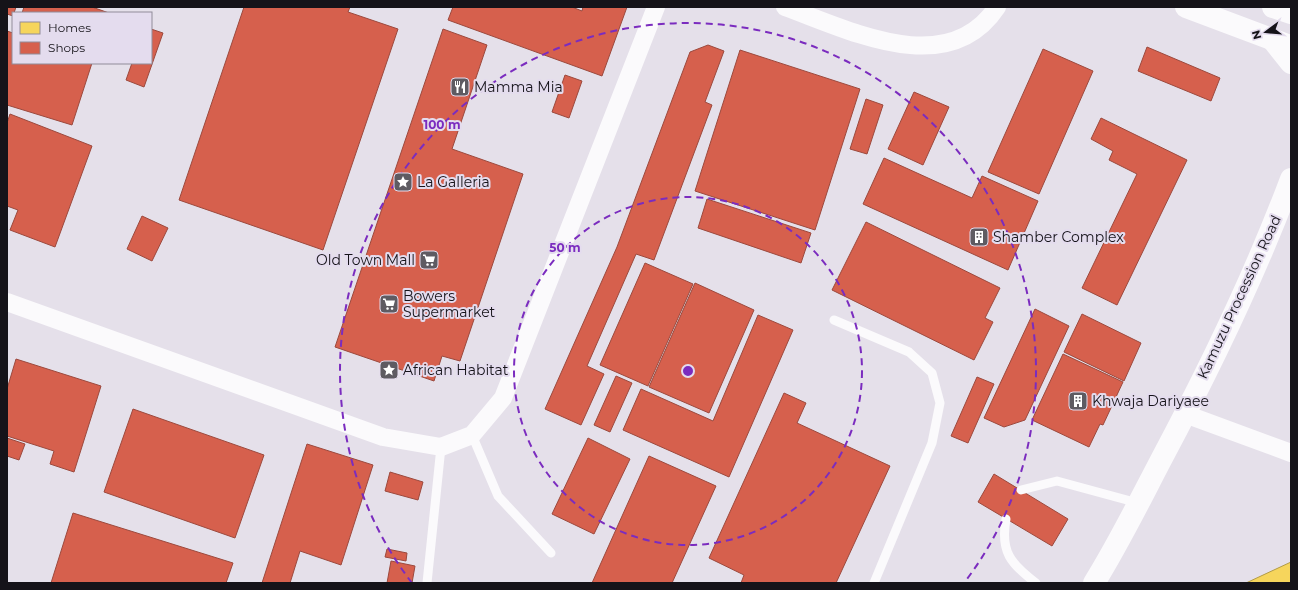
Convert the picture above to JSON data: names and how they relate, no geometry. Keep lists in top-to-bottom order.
{
  "streets": {
    "main road": ["Kamuzu Procession Road"]
  },
  "places": {
    "restaurant": ["Mamma Mia"],
    "place": ["La Galleria", "African Habitat"],
    "building": ["Shamber Complex", "Khwaja Dariyaee"],
    "supermarket": ["Old Town Mall", "Bowers Supermarket"]
  },
  "legend": ["Homes", "Shops"],
  "north": "left",
  "rings": ["100 m", "50 m"]
}
